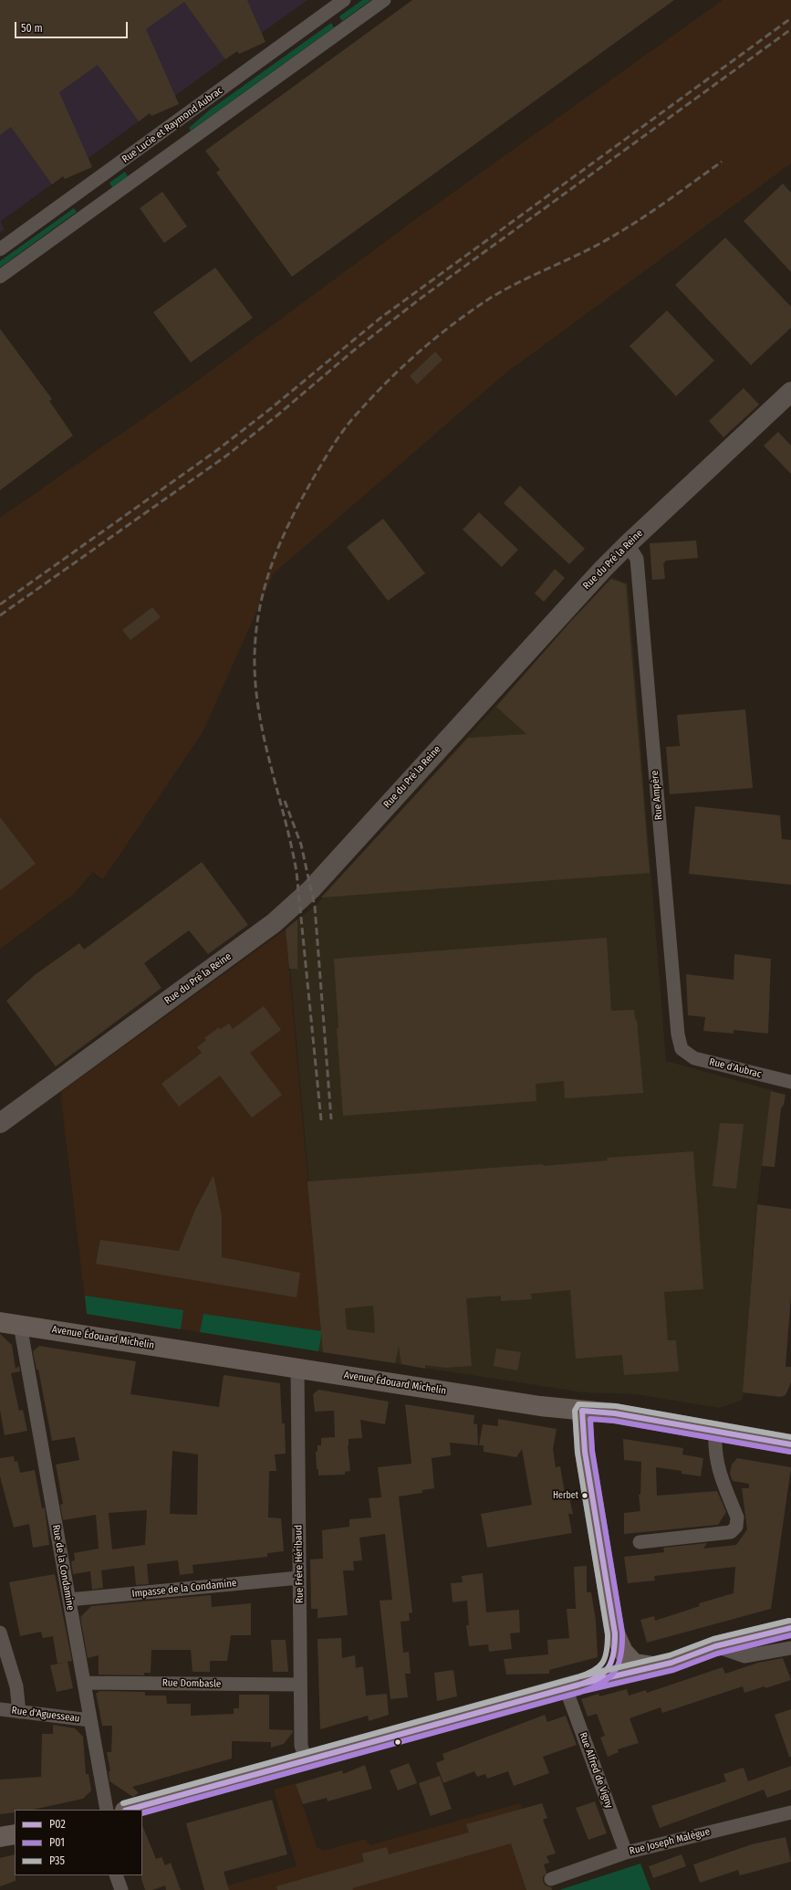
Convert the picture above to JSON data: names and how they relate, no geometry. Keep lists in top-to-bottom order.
{
  "streets": {
    "main road": ["Rue du Pré la Reine", "Avenue Édouard Michelin"],
    "street": [
      "Rue Lucie et Raymond Aubrac",
      "Rue Ampère",
      "Rue d'Aubrac",
      "Rue Frère Héribaud",
      "Rue de la Condamine",
      "Impasse de la Condamine",
      "Rue Dombasle",
      "Rue d'Aguesseau",
      "Rue Alfred de Vigny",
      "Rue Joseph Malègue"
    ]
  },
  "crossings": [
    ["Rue du Pré la Reine", "Rue Ampère"],
    ["Rue Ampère", "Rue d'Aubrac"],
    ["Avenue Édouard Michelin", "Rue Frère Héribaud"],
    ["Avenue Édouard Michelin", "Rue de la Condamine"],
    ["Rue Frère Héribaud", "Impasse de la Condamine"],
    ["Rue Frère Héribaud", "Rue Dombasle"],
    ["Rue de la Condamine", "Impasse de la Condamine"],
    ["Rue de la Condamine", "Rue Dombasle"],
    ["Rue de la Condamine", "Rue d'Aguesseau"],
    ["Rue Alfred de Vigny", "Rue Joseph Malègue"]
  ],
  "places": ["Herbet"],
  "lines": ["transit line P35", "transit line P02", "transit line P01"],
  "legend": ["P02", "P01", "P35"],
  "scale_bar": "50 m"
}
